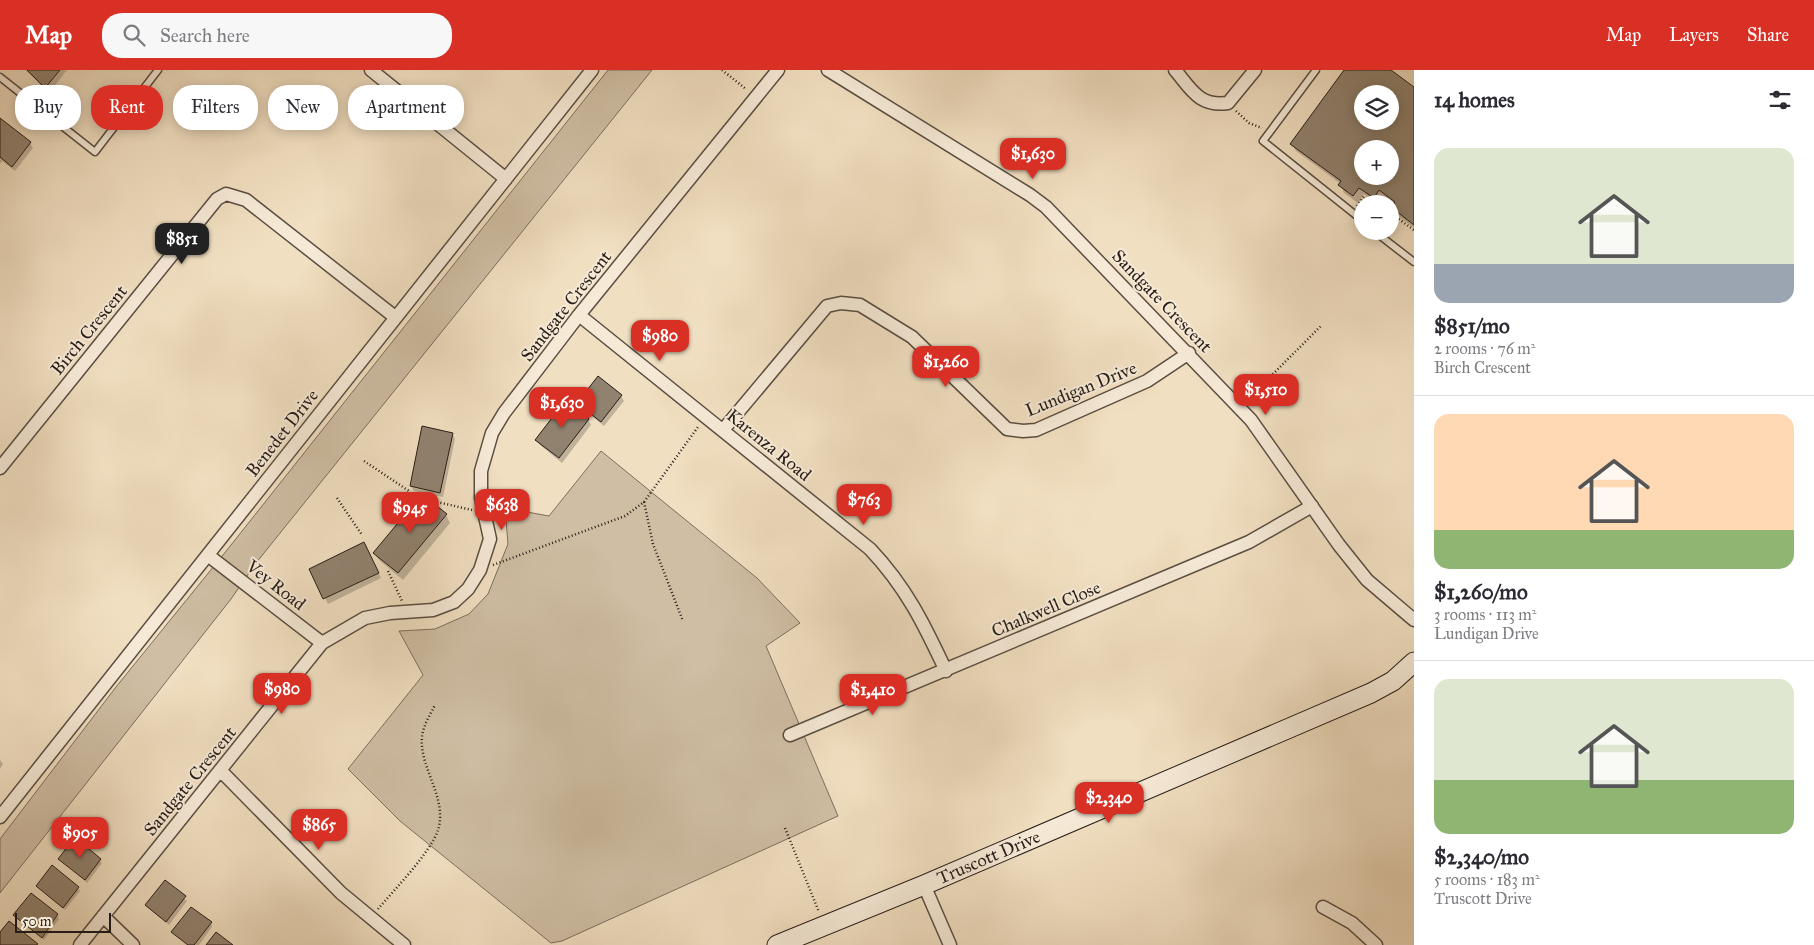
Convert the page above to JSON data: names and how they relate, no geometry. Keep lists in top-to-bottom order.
{
  "streets": {
    "street": [
      "Sandgate Crescent",
      "Birch Crescent",
      "Lundigan Drive",
      "Benedet Drive",
      "Karenza Road",
      "Vey Road",
      "Chalkwell Close",
      "Truscott Drive"
    ]
  },
  "crossings": [
    ["Sandgate Crescent", "Lundigan Drive"],
    ["Sandgate Crescent", "Karenza Road"],
    ["Sandgate Crescent", "Vey Road"],
    ["Sandgate Crescent", "Chalkwell Close"],
    ["Birch Crescent", "Benedet Drive"],
    ["Lundigan Drive", "Karenza Road"],
    ["Benedet Drive", "Vey Road"],
    ["Karenza Road", "Chalkwell Close"]
  ],
  "scale_bar": "50 m",
  "page": {
    "header": "Map",
    "search": "Search here",
    "nav": ["Map", "Layers", "Share"],
    "heading": "14 homes",
    "map_buttons": ["+", "−"],
    "chip": [
      "Buy",
      "Rent",
      "Filters",
      "New",
      "Apartment"
    ],
    "list": [
      {
        "name": "$851/mo",
        "note": "2 rooms · 76 m² · Birch Crescent"
      },
      {
        "name": "$1,260/mo",
        "note": "3 rooms · 113 m² · Lundigan Drive"
      },
      {
        "name": "$2,340/mo",
        "note": "5 rooms · 183 m² · Truscott Drive"
      }
    ],
    "price": [
      "$1,630",
      "$851",
      "$980",
      "$1,260",
      "$1,510",
      "$1,630",
      "$763",
      "$638",
      "$945",
      "$980",
      "$1,410",
      "$2,340",
      "$865",
      "$905"
    ],
    "scale": "50 m"
  }
}
